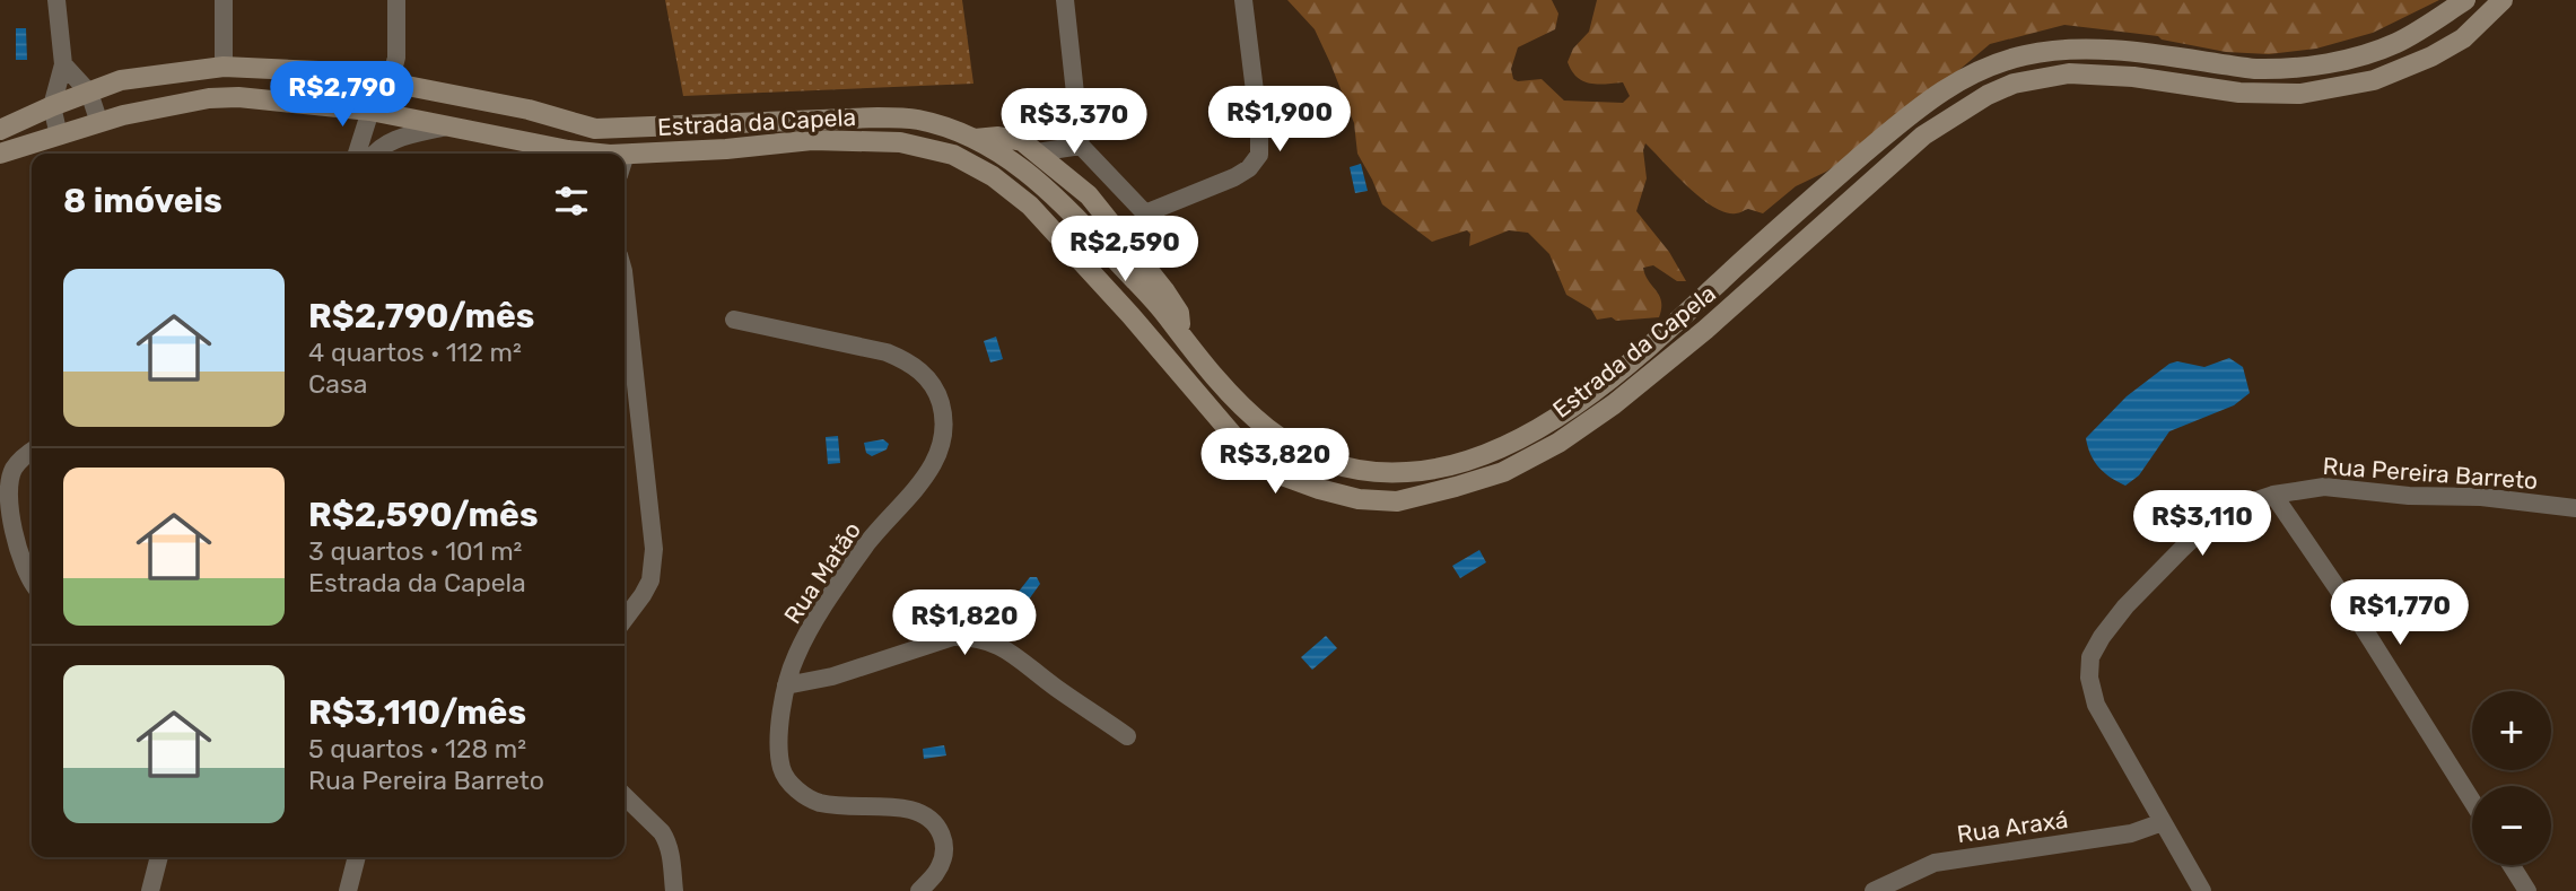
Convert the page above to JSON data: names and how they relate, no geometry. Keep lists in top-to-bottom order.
{
  "streets": {
    "main road": ["Estrada da Capela"],
    "street": ["Rua Pereira Barreto", "Rua Matão", "Rua Araxá"]
  },
  "crossings": [
    ["Rua Pereira Barreto", "Rua Araxá"]
  ],
  "page": {
    "price": [
      "R$2,790",
      "R$1,900",
      "R$3,370",
      "R$2,590",
      "R$3,820",
      "R$3,110",
      "R$1,770",
      "R$1,820"
    ],
    "heading": "8 imóveis",
    "list": [
      {
        "name": "R$2,790/mês",
        "note": "4 quartos · 112 m² · Casa"
      },
      {
        "name": "R$2,590/mês",
        "note": "3 quartos · 101 m² · Estrada da Capela"
      },
      {
        "name": "R$3,110/mês",
        "note": "5 quartos · 128 m² · Rua Pereira Barreto"
      }
    ],
    "map_buttons": ["+", "−"]
  }
}
